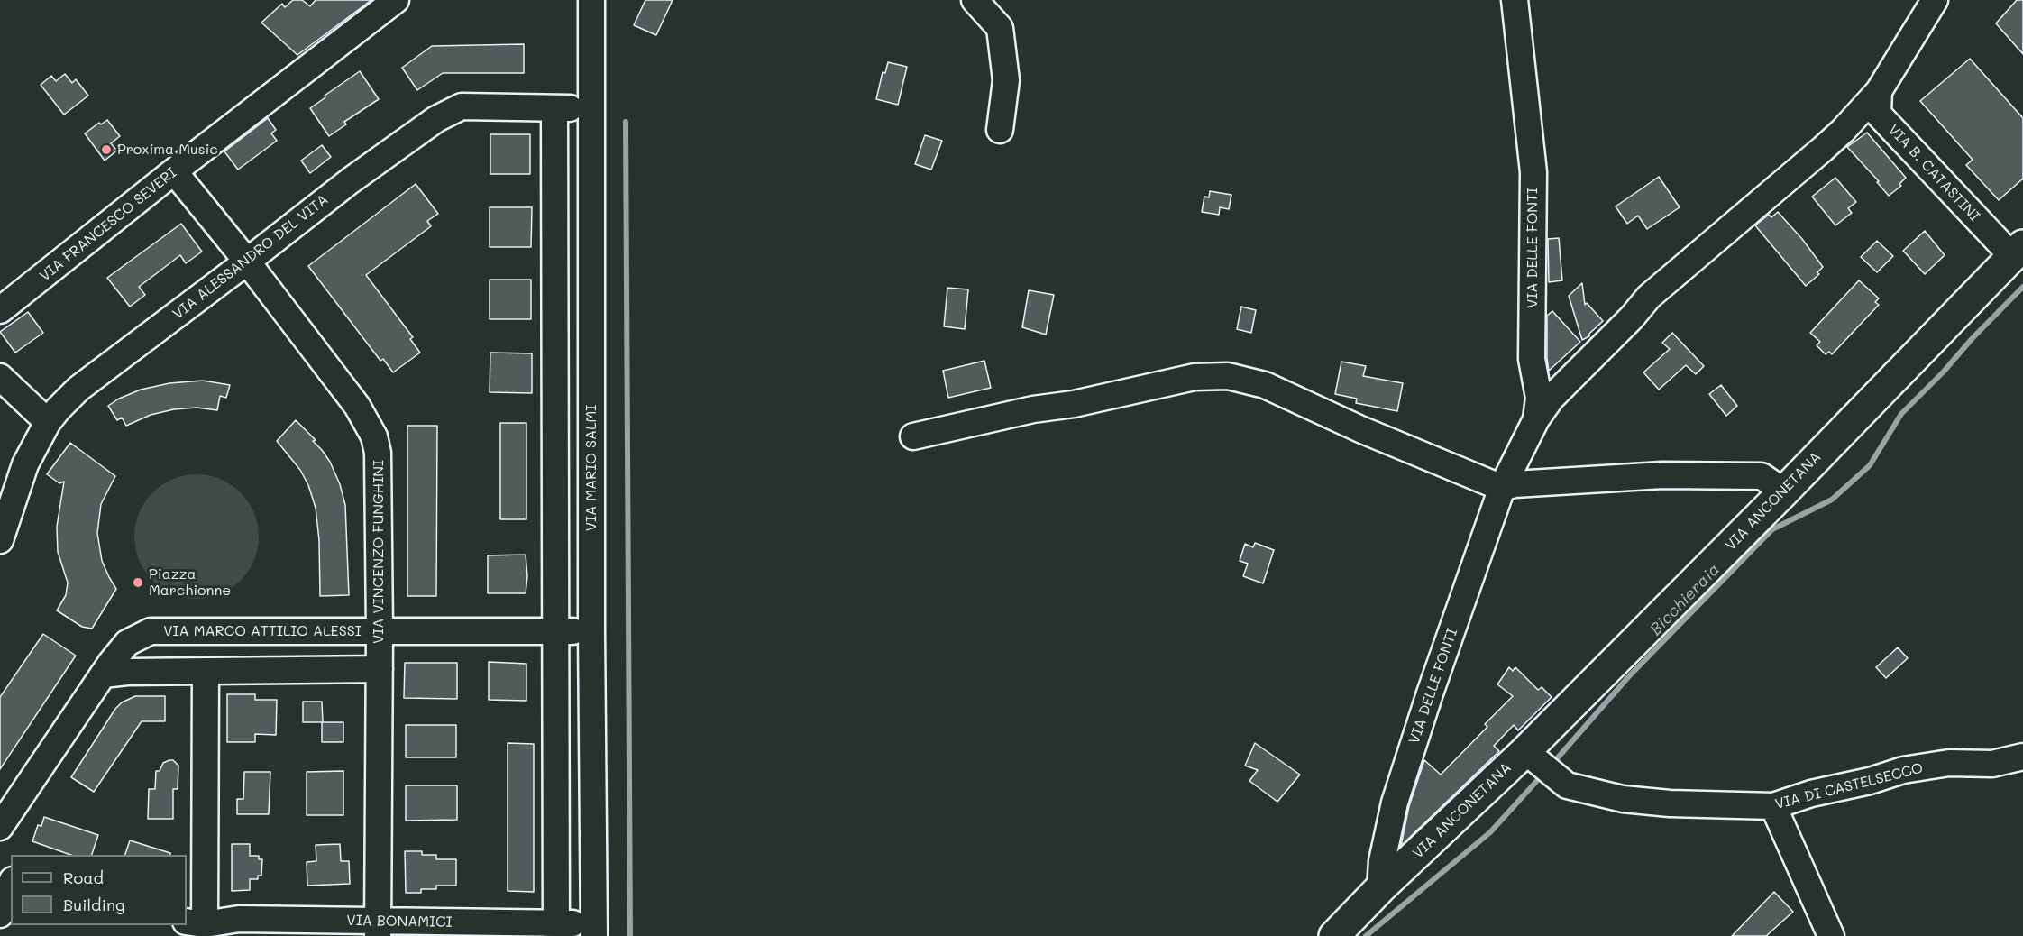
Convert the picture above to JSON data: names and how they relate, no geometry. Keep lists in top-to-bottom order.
{
  "streets": {
    "main road": ["VIA ANCONETANA"],
    "street": [
      "VIA B. CATASTINI",
      "VIA FRANCESCO SEVERI",
      "VIA DELLE FONTI",
      "VIA ALESSANDRO DEL VITA",
      "VIA MARIO SALMI",
      "VIA VINCENZO FUNGHINI",
      "VIA MARCO ATTILIO ALESSI",
      "VIA DI CASTELSECCO",
      "VIA BONAMICI"
    ]
  },
  "crossings": [
    ["VIA B. CATASTINI", "VIA ANCONETANA"],
    ["VIA FRANCESCO SEVERI", "VIA VINCENZO FUNGHINI"],
    ["VIA DELLE FONTI", "VIA ANCONETANA"],
    ["VIA ALESSANDRO DEL VITA", "VIA MARIO SALMI"],
    ["VIA ALESSANDRO DEL VITA", "VIA VINCENZO FUNGHINI"],
    ["VIA MARIO SALMI", "VIA MARCO ATTILIO ALESSI"],
    ["VIA MARIO SALMI", "VIA BONAMICI"],
    ["VIA ANCONETANA", "VIA DI CASTELSECCO"],
    ["VIA VINCENZO FUNGHINI", "VIA MARCO ATTILIO ALESSI"],
    ["VIA VINCENZO FUNGHINI", "VIA BONAMICI"]
  ],
  "water": ["Bicchieraia"],
  "places": ["Proxima Music", "Piazza Marchionne"],
  "legend": ["Road", "Building"]
}
